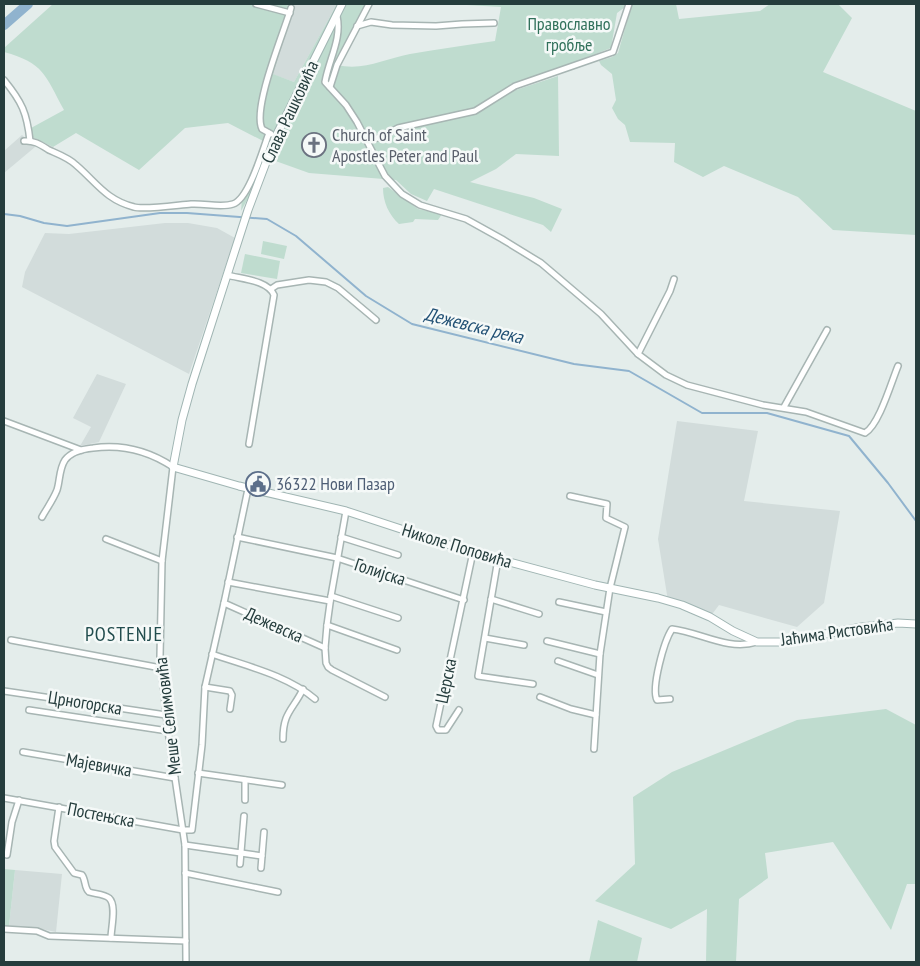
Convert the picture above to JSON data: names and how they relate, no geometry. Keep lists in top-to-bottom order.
{
  "streets": {
    "main road": [
      "Слава Рашковића",
      "Николе Поповића",
      "Јаћима Ристовића",
      "Меше Селимовића"
    ],
    "street": [
      "Голијска",
      "Дежевска",
      "Церска",
      "Црногорска",
      "Мајевичка",
      "Постењска"
    ]
  },
  "crossings": [
    ["Слава Рашковића", "Меше Селимовића"],
    ["Николе Поповића", "Голијска"],
    ["Николе Поповића", "Дежевска"],
    ["Николе Поповића", "Јаћима Ристовића"],
    ["Николе Поповића", "Церска"],
    ["Николе Поповића", "Меше Селимовића"],
    ["Голијска", "Дежевска"],
    ["Голијска", "Церска"],
    ["Дежевска", "Меше Селимовића"],
    ["Дежевска", "Постењска"],
    ["Црногорска", "Меше Селимовића"],
    ["Меше Селимовића", "Мајевичка"],
    ["Меше Селимовића", "Постењска"]
  ],
  "districts": ["POSTENJE"],
  "water": ["Дежевска река"],
  "parks": ["Православно гробље"],
  "places": {
    "church": ["Church of Saint Apostles Peter and Paul"],
    "public building": ["36322 Нови Пазар"]
  }
}
